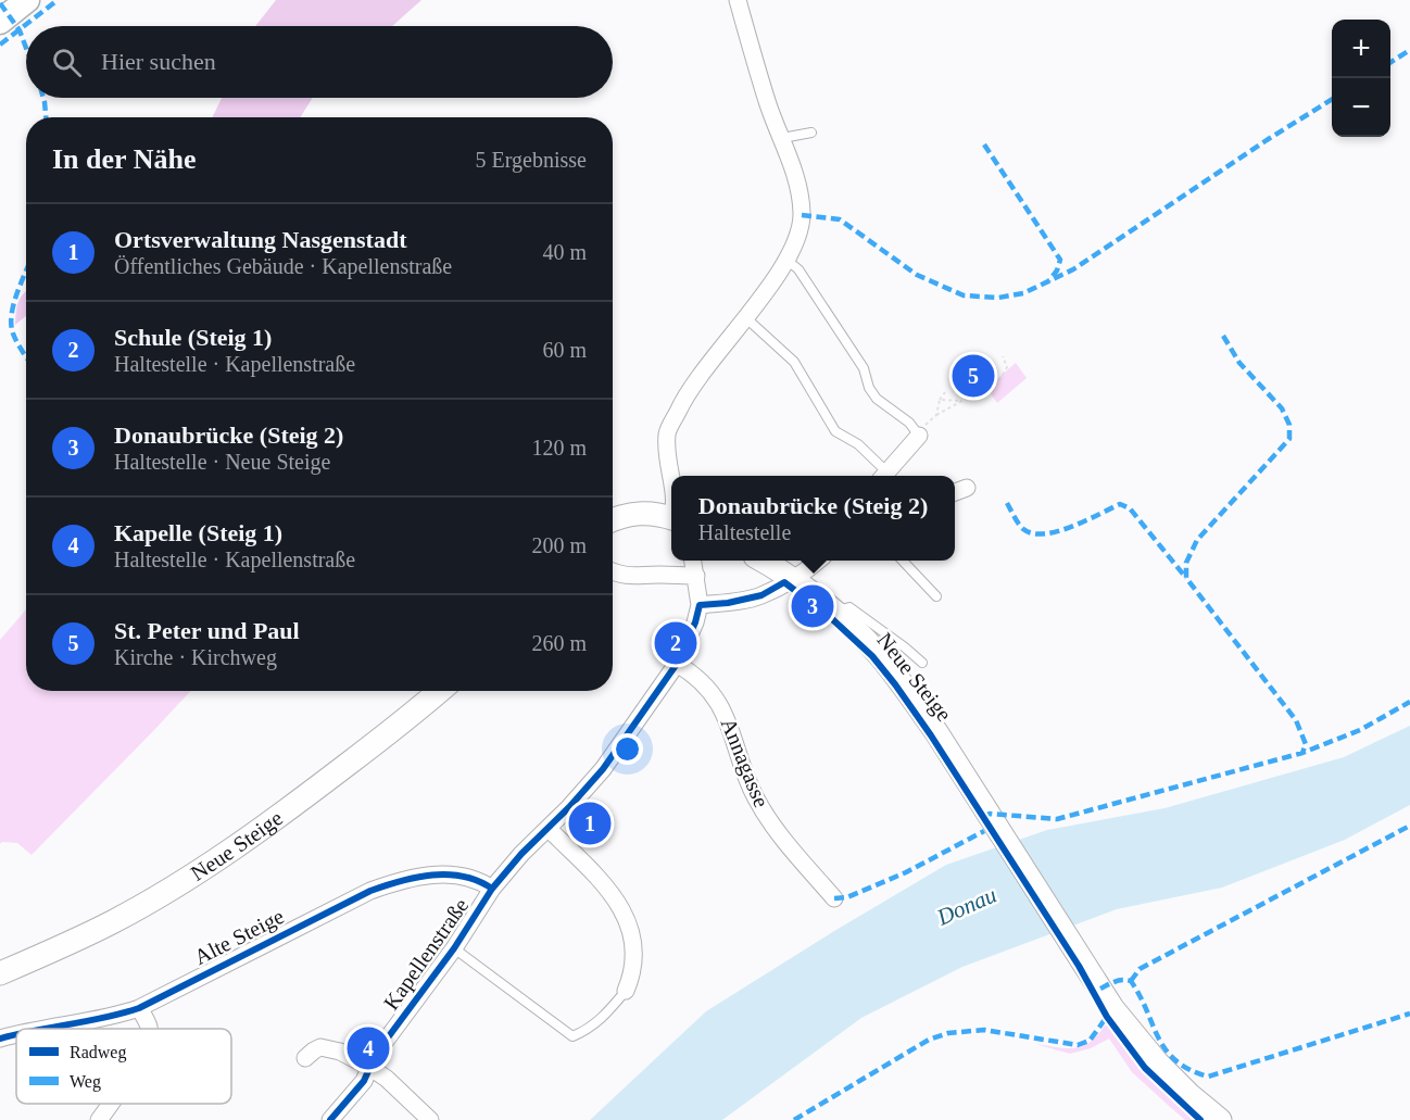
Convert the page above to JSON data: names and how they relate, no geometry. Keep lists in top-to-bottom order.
{
  "streets": {
    "main road": ["Neue Steige"],
    "street": ["Annagasse", "Alte Steige", "Kapellenstraße"]
  },
  "crossings": [
    ["Annagasse", "Kapellenstraße"],
    ["Alte Steige", "Kapellenstraße"]
  ],
  "water": ["Donau"],
  "legend": ["Radweg", "Weg"],
  "page": {
    "map_buttons": ["+", "−"],
    "search": "Hier suchen",
    "heading": ["In der Nähe", "5 Ergebnisse"],
    "list": [
      {
        "mark": "1",
        "name": "Ortsverwaltung Nasgenstadt",
        "note": "Öffentliches Gebäude · Kapellenstraße",
        "value": "40 m"
      },
      {
        "mark": "2",
        "name": "Schule (Steig 1)",
        "note": "Haltestelle · Kapellenstraße",
        "value": "60 m"
      },
      {
        "mark": "3",
        "name": "Donaubrücke (Steig 2)",
        "note": "Haltestelle · Neue Steige",
        "value": "120 m"
      },
      {
        "mark": "4",
        "name": "Kapelle (Steig 1)",
        "note": "Haltestelle · Kapellenstraße",
        "value": "200 m"
      },
      {
        "mark": "5",
        "name": "St. Peter und Paul",
        "note": "Kirche · Kirchweg",
        "value": "260 m"
      }
    ],
    "pins": [
      "5",
      "3",
      "2",
      "1",
      "4"
    ],
    "popup": ["Donaubrücke (Steig 2)", "Haltestelle"]
  }
}
